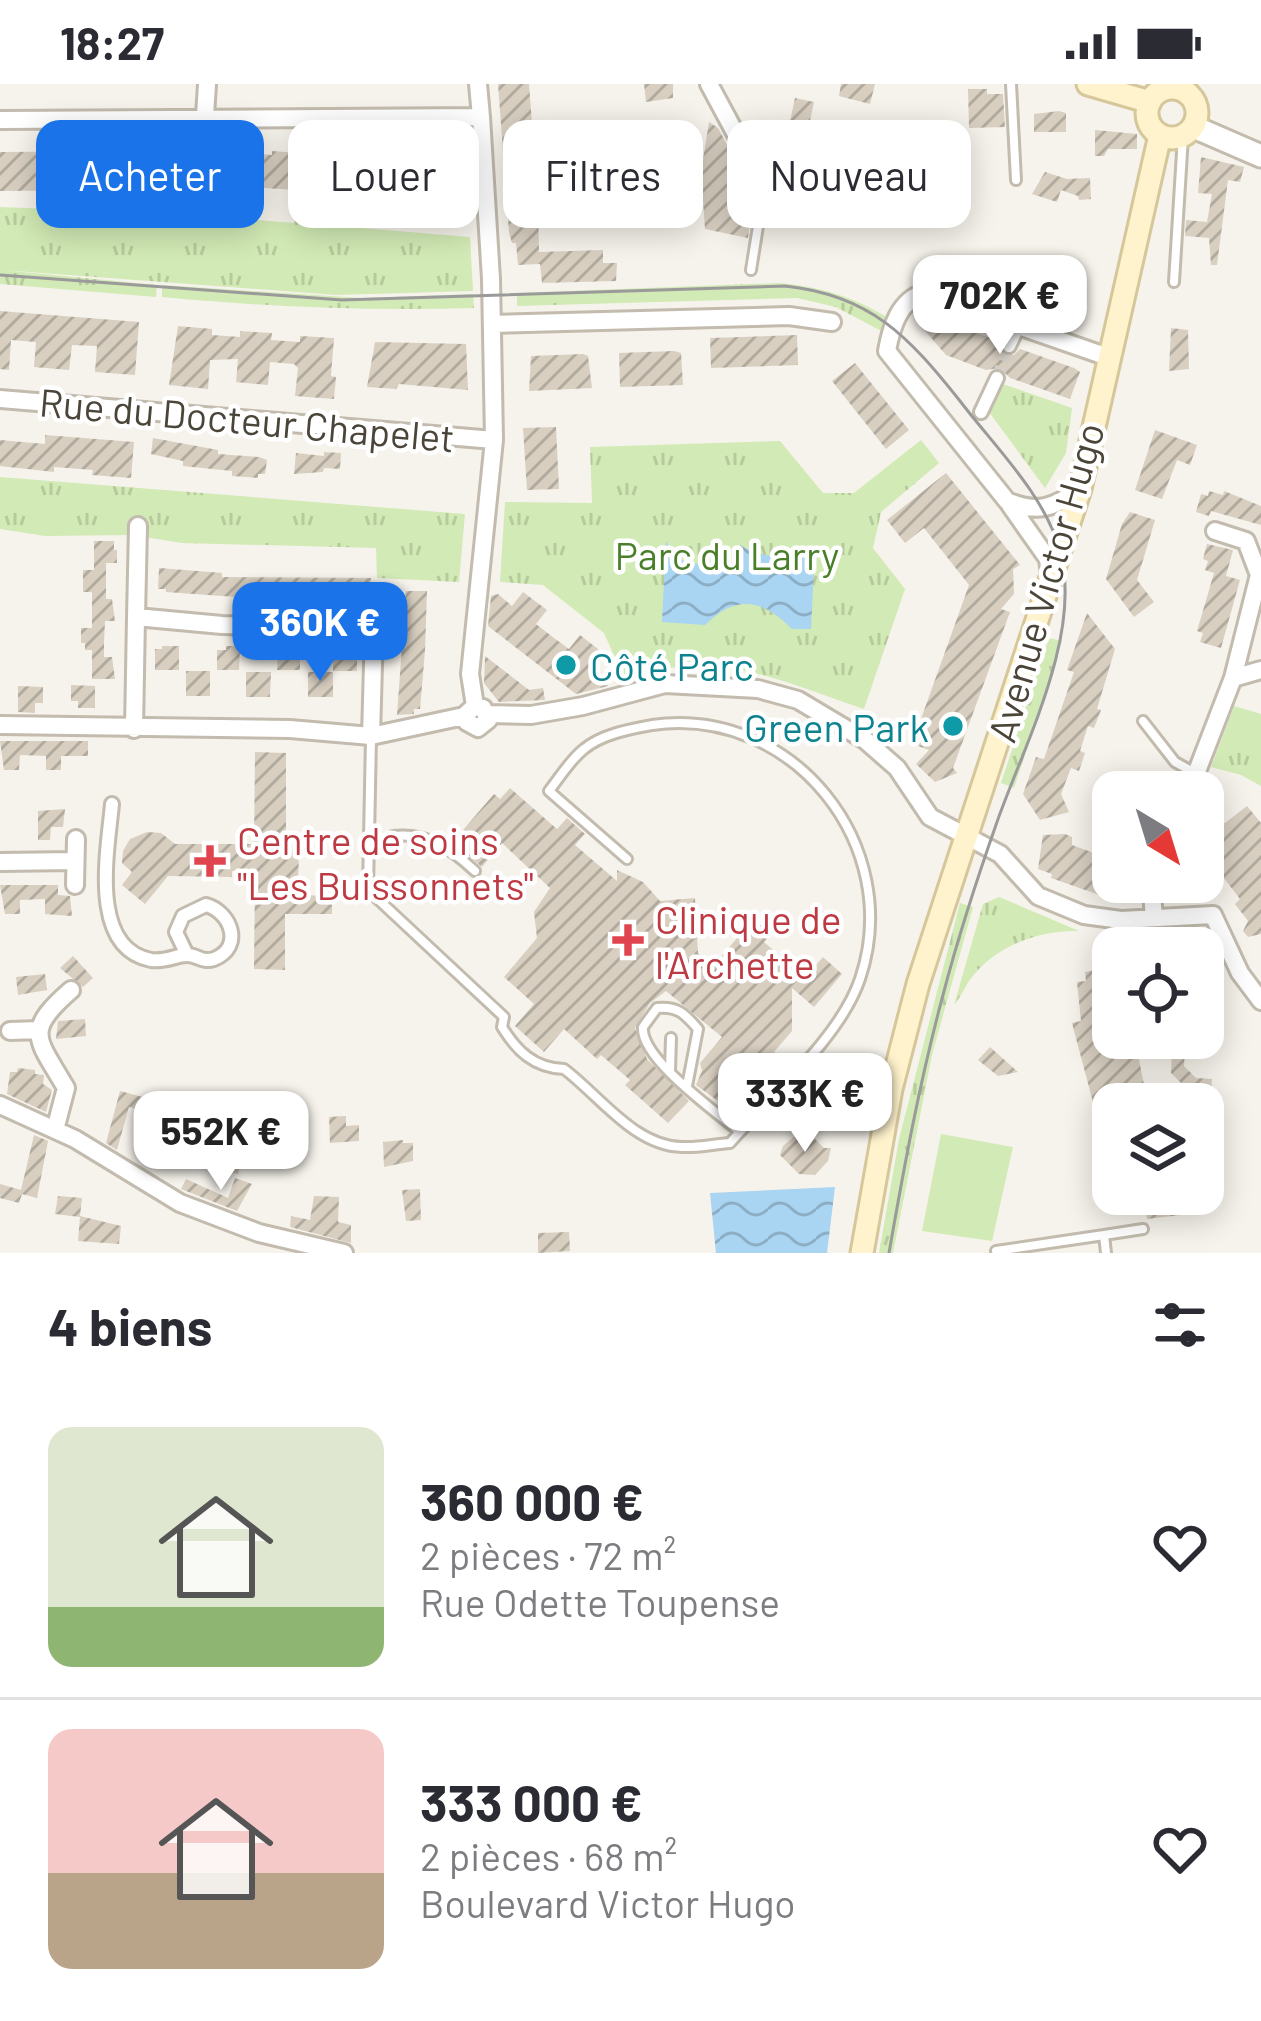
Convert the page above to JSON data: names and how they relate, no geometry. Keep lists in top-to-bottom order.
{
  "streets": {
    "main road": ["Avenue Victor Hugo"],
    "street": ["Rue du Docteur Chapelet"]
  },
  "parks": ["Parc du Larry"],
  "places": {
    "other": ["Côté Parc", "Green Park"],
    "health": ["Centre de soins \"Les Buissonnets\"", "Clinique de l'Archette"]
  },
  "north": "bottom right",
  "page": {
    "status": "18:27",
    "chip": [
      "Acheter",
      "Louer",
      "Filtres",
      "Nouveau"
    ],
    "price": [
      "702K €",
      "360K €",
      "333K €",
      "552K €"
    ],
    "heading": "4 biens",
    "list": [
      {
        "name": "360 000 €",
        "note": "2 pièces · 72 m² · Rue Odette Toupense"
      },
      {
        "name": "333 000 €",
        "note": "2 pièces · 68 m² · Boulevard Victor Hugo"
      }
    ]
  }
}
